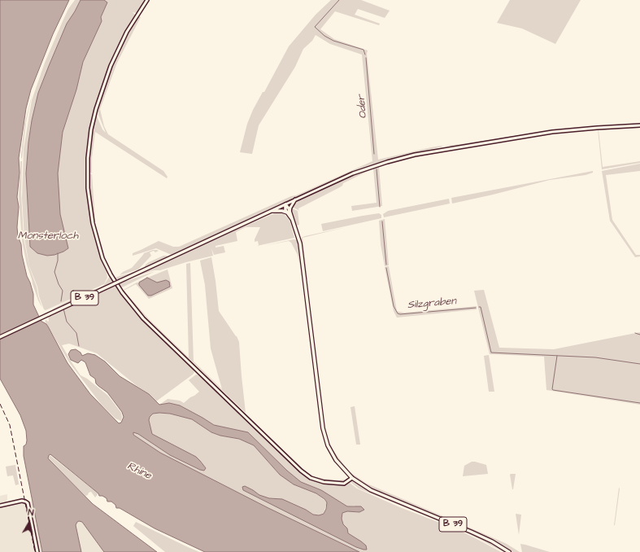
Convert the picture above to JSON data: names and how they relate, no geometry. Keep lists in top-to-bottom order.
{
  "streets": {
    "main road": ["B 39"]
  },
  "water": [
    "Oder",
    "Monsterloch",
    "Silzgraben",
    "Rhine"
  ],
  "north": "top"
}
